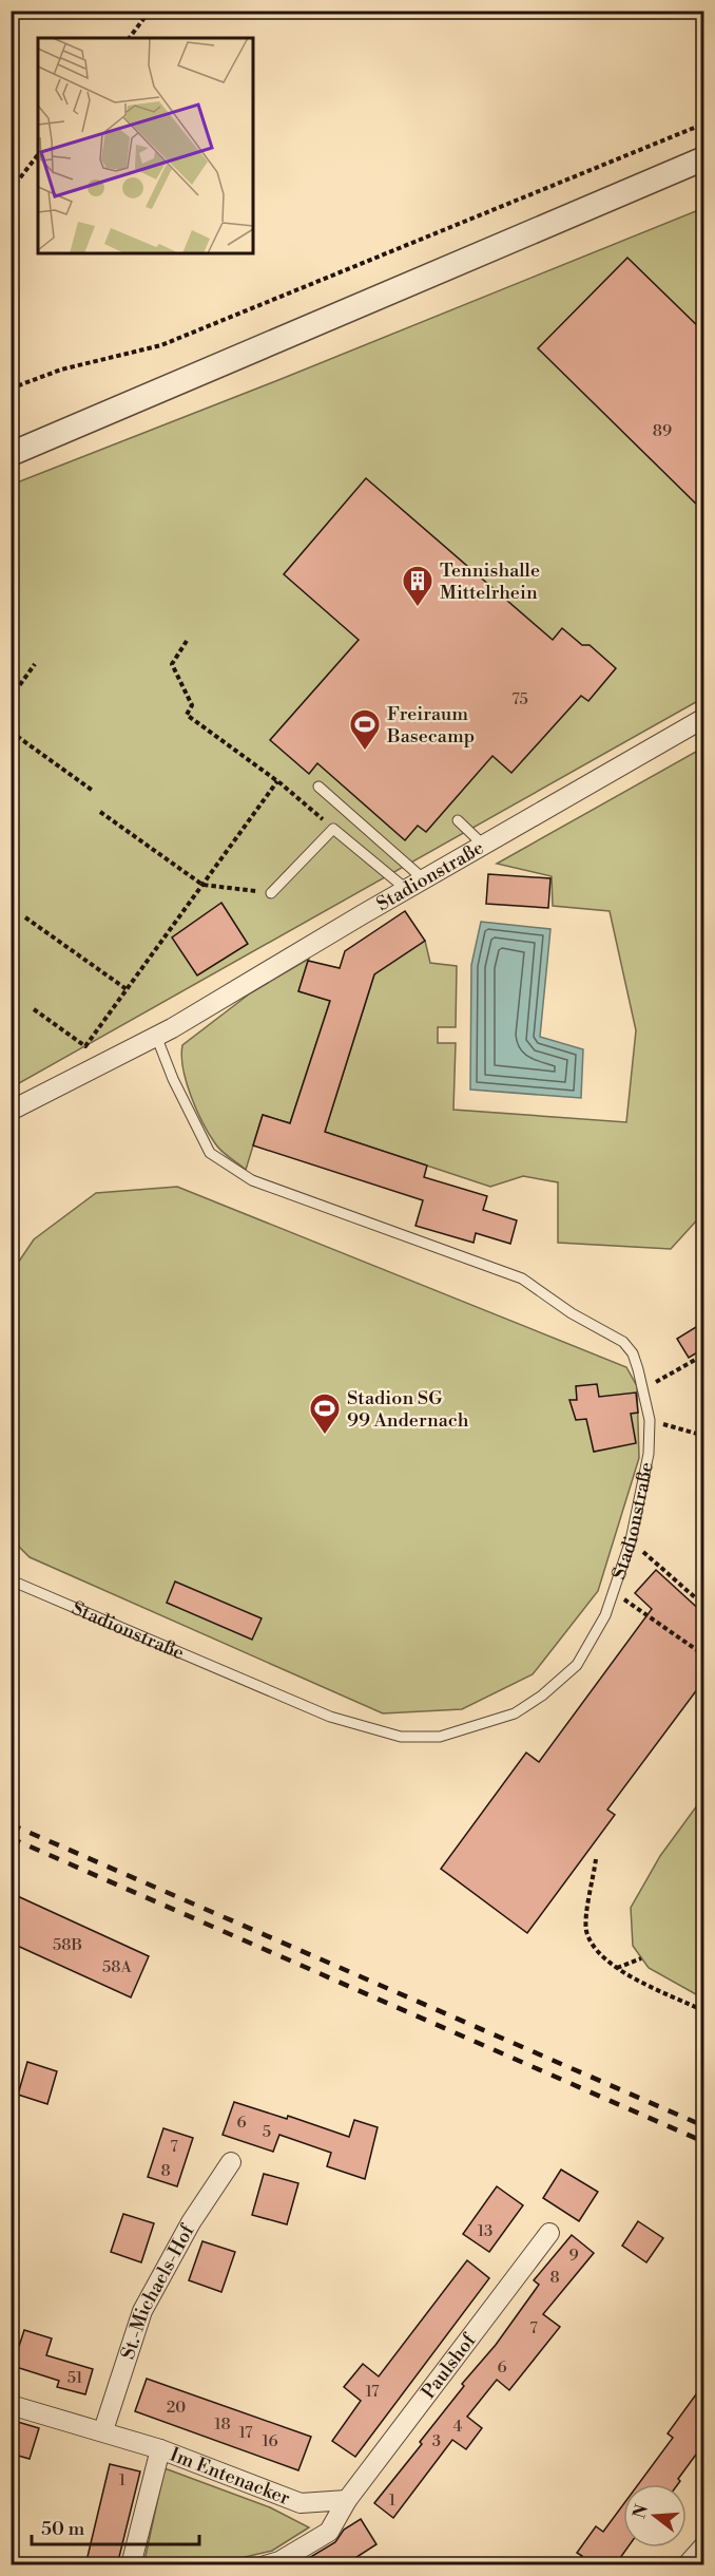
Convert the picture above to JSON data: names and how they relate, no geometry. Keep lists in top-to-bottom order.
{
  "streets": {
    "street": [
      "Stadionstraße",
      "St.-Michaels-Hof",
      "Paulshof",
      "Im Entenacker"
    ]
  },
  "crossings": [
    ["Paulshof", "Im Entenacker"]
  ],
  "places": {
    "building": ["Tennishalle Mittelrhein"],
    "sports": ["Freiraum Basecamp", "Stadion SG 99 Andernach"]
  },
  "house_numbers": [
    "89",
    "75",
    "58B",
    "58A",
    "6",
    "5",
    "7",
    "8",
    "13",
    "9",
    "8",
    "7",
    "6",
    "51",
    "17",
    "20",
    "18",
    "4",
    "17",
    "16",
    "3",
    "1",
    "1"
  ],
  "scale_bar": "50 m",
  "north": "left"
}
